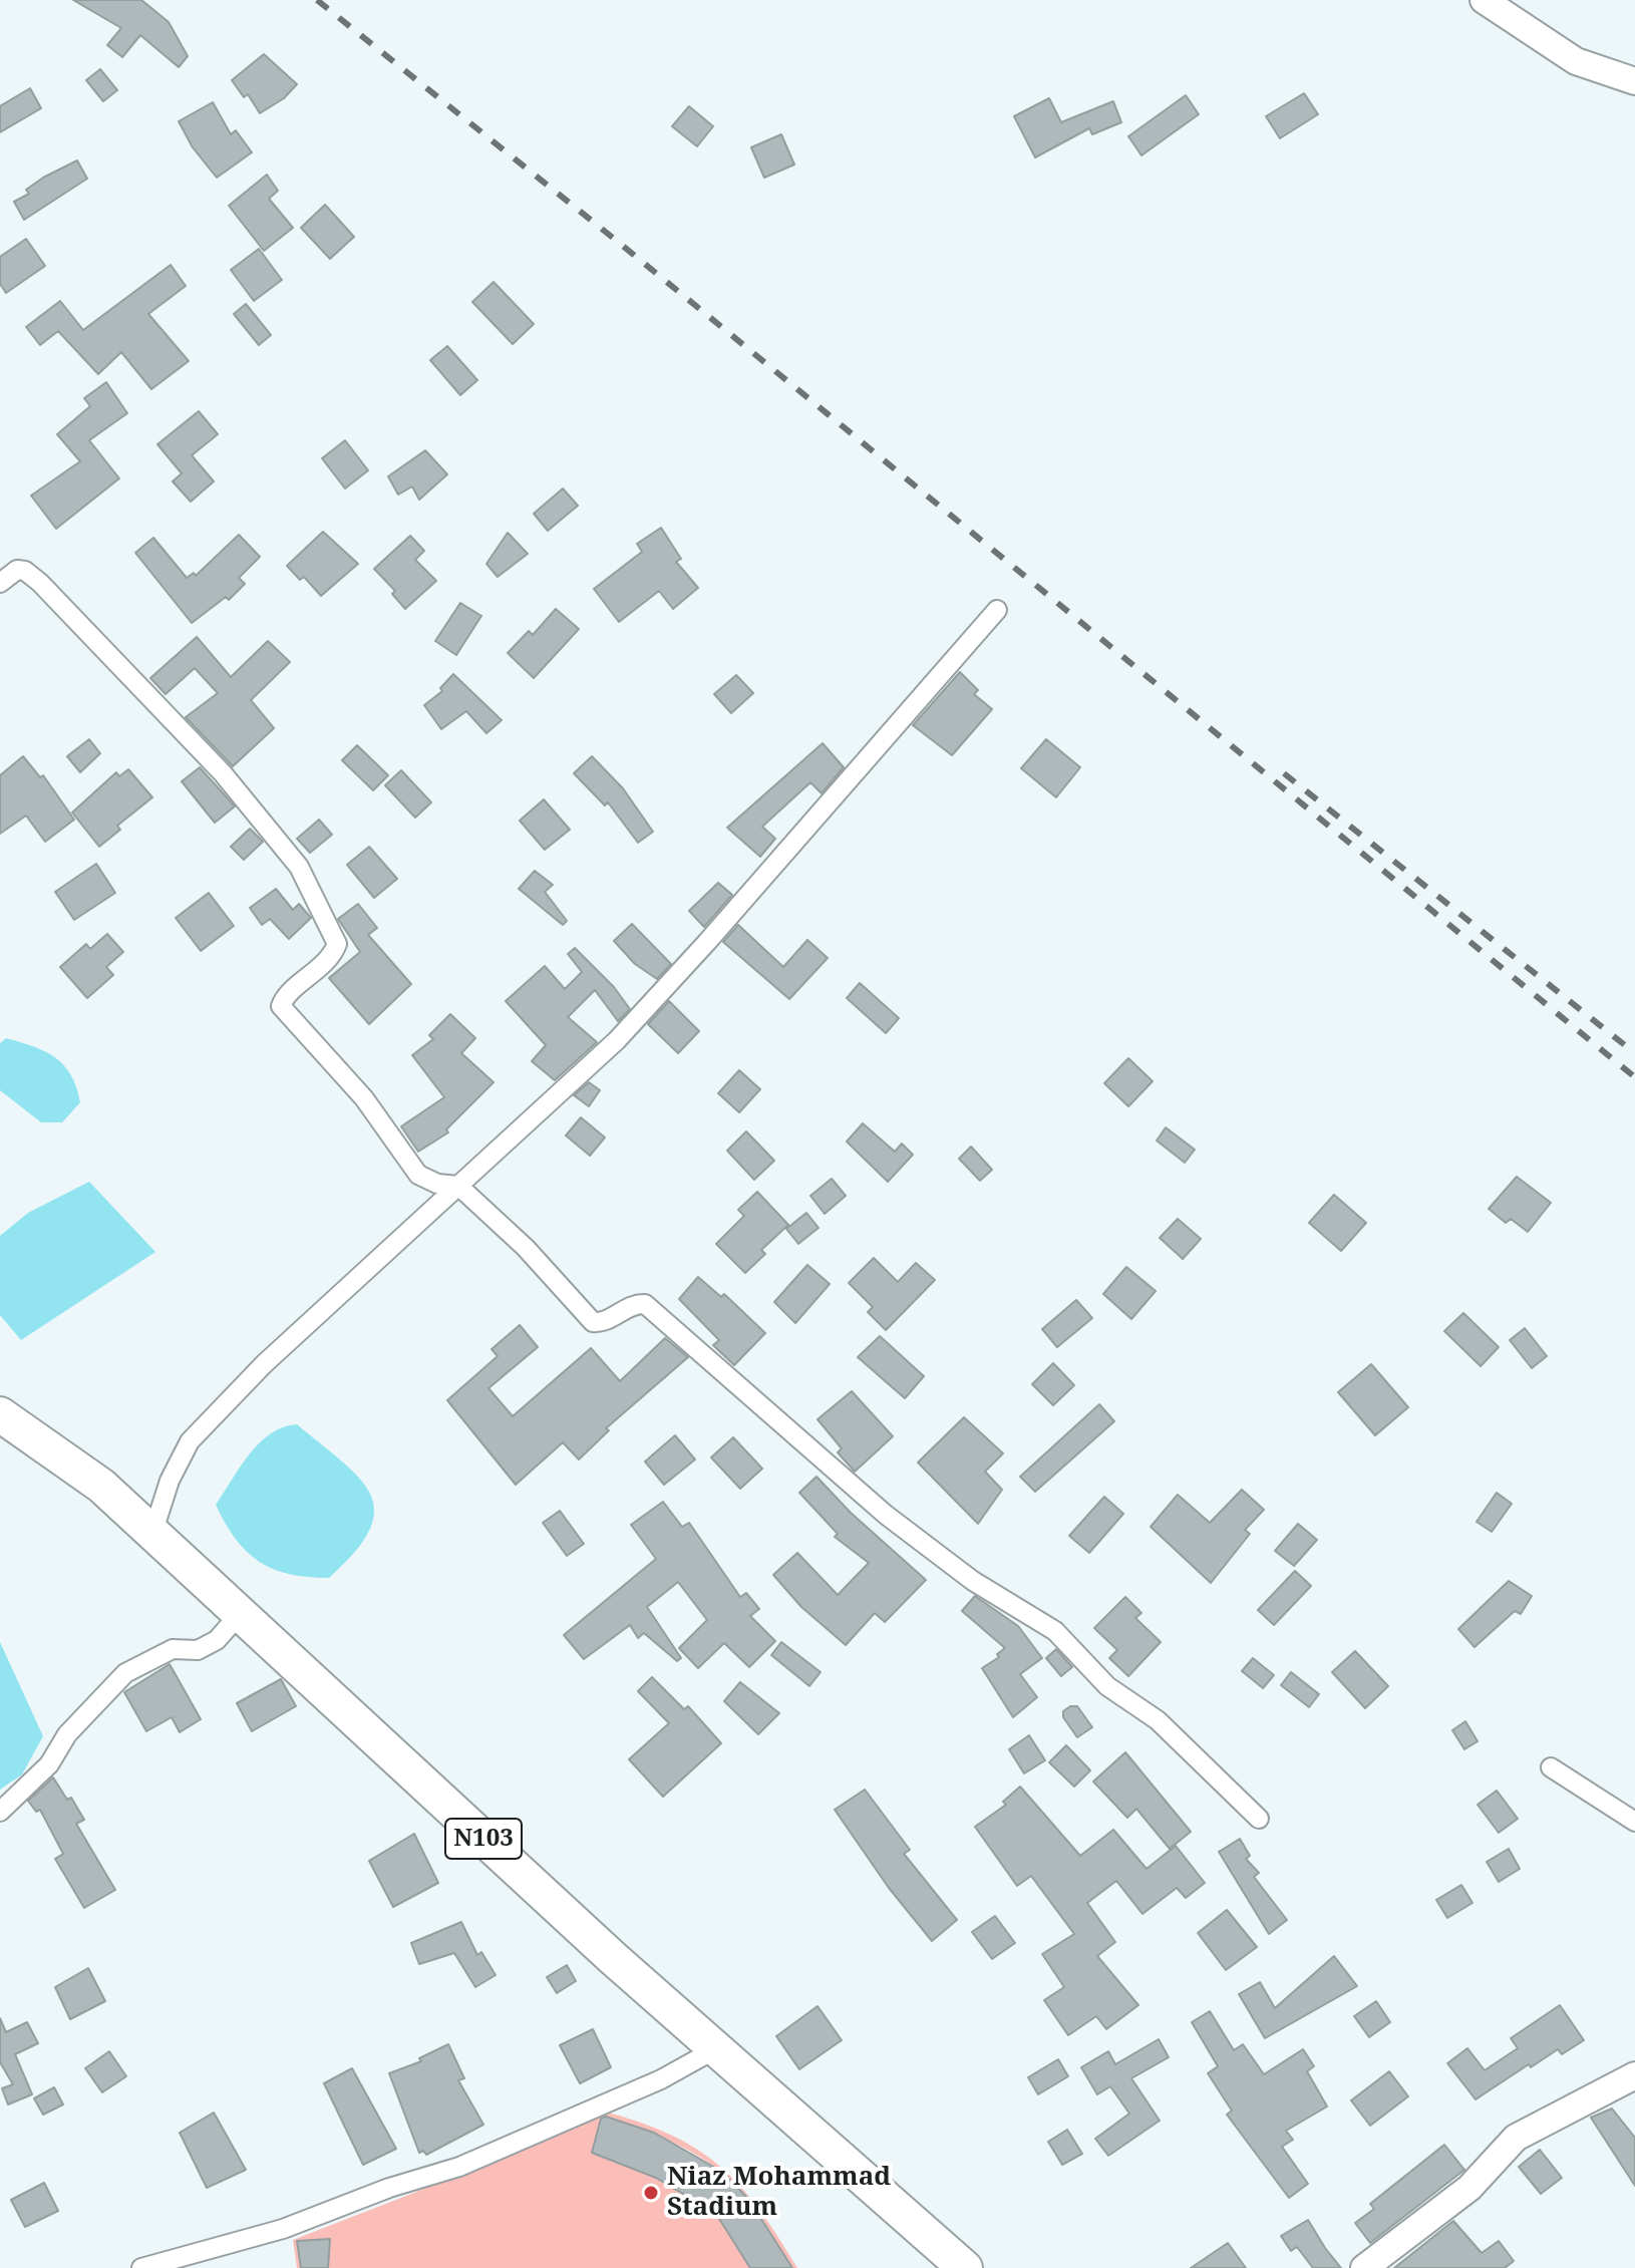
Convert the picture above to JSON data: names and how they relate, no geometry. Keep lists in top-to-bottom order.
{
  "streets": {
    "highway": ["N103"]
  },
  "places": ["Niaz Mohammad Stadium"]
}
